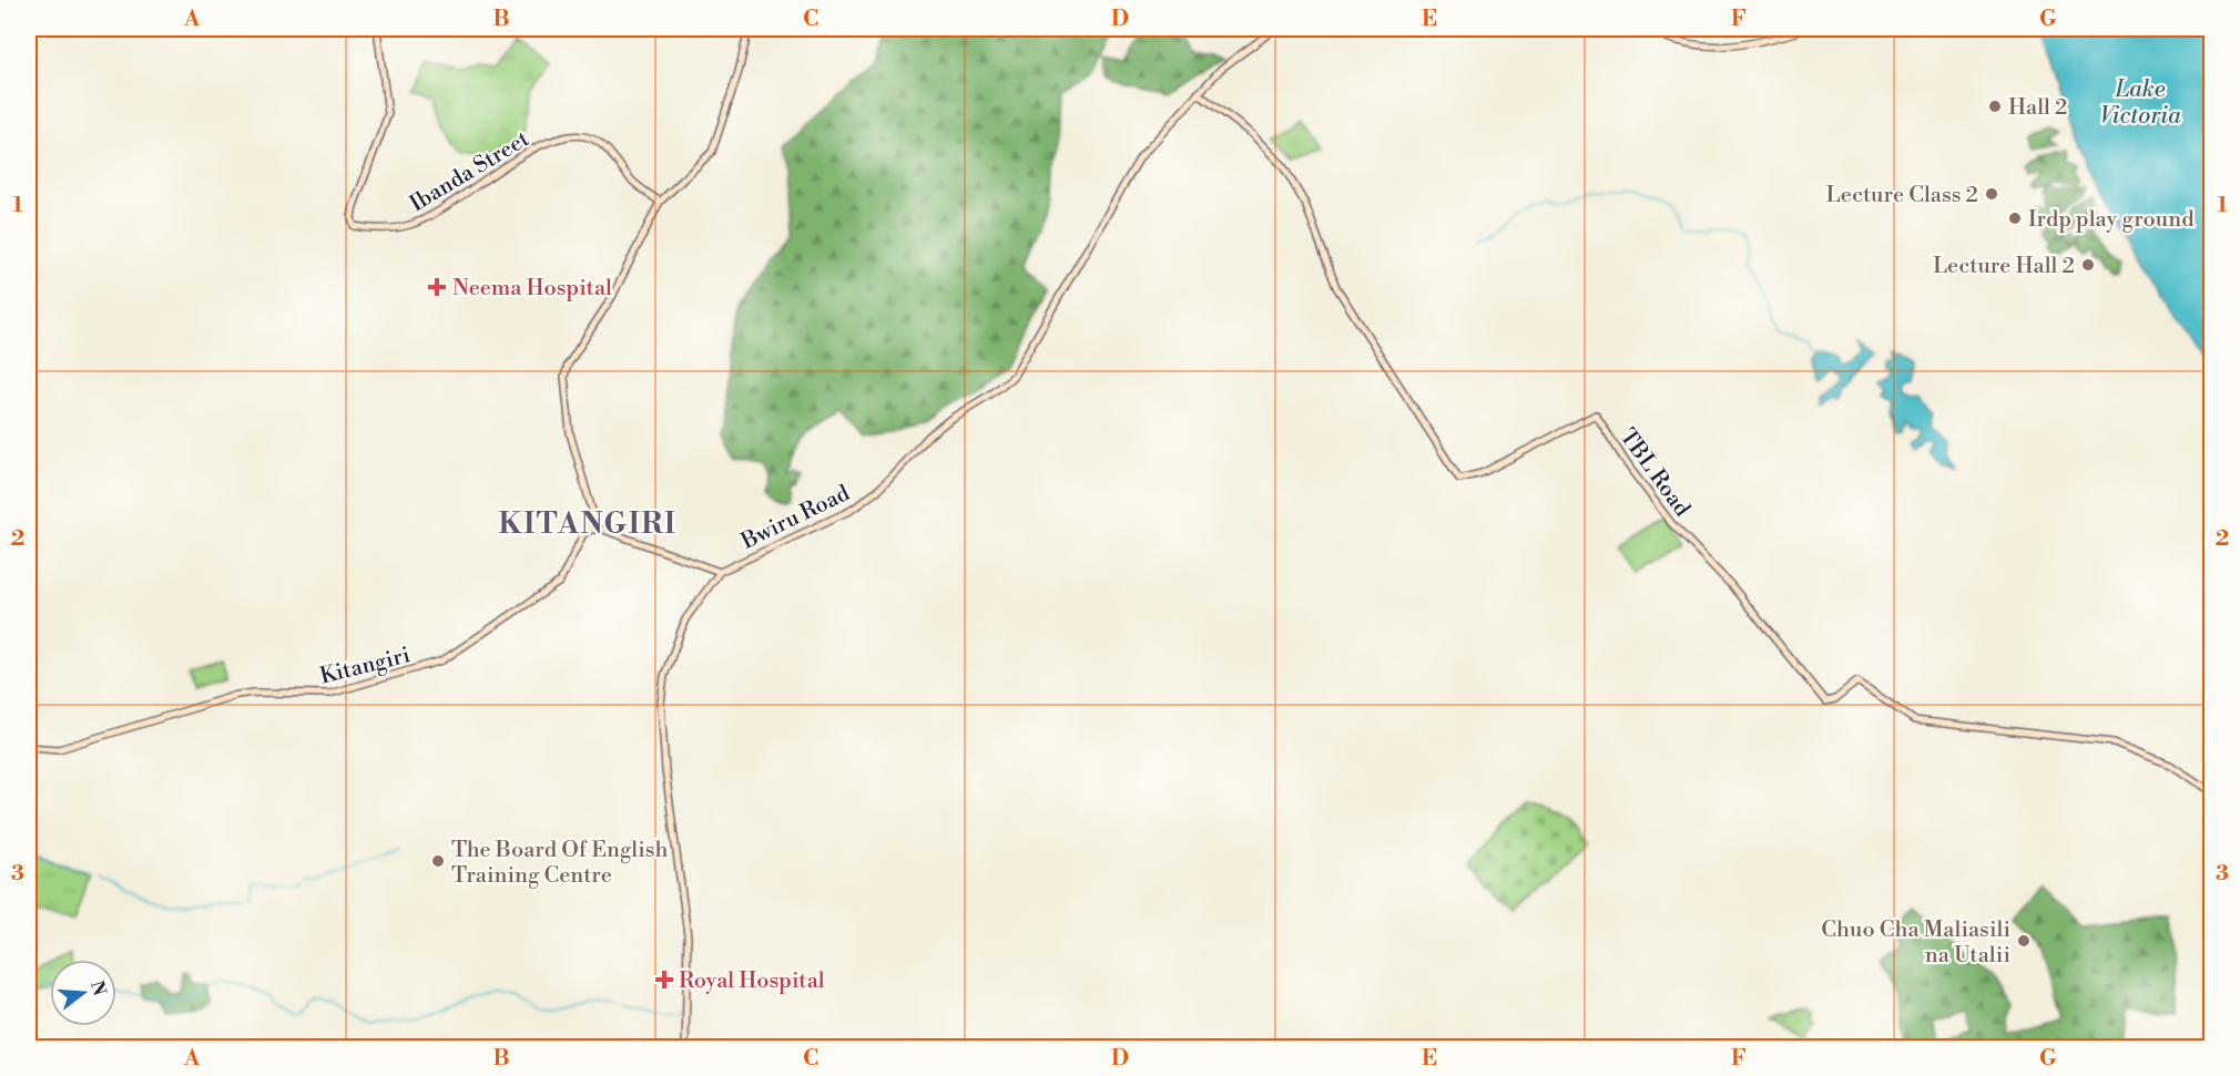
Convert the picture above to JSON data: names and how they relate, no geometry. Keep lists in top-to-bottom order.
{
  "streets": {
    "street": [
      "Ibanda Street",
      "TBL Road",
      "Bwiru Road",
      "Kitangiri"
    ]
  },
  "crossings": [
    ["TBL Road", "Bwiru Road"]
  ],
  "districts": ["KITANGIRI"],
  "water": ["Lake Victoria"],
  "places": {
    "other": [
      "Hall 2",
      "Lecture Class 2",
      "Irdp play ground",
      "Lecture Hall 2",
      "The Board Of English Training Centre",
      "Chuo Cha Maliasili na Utalii"
    ],
    "health": ["Neema Hospital", "Royal Hospital"]
  },
  "north": "right",
  "grid": {
    "columns": [
      "A",
      "B",
      "C",
      "D",
      "E",
      "F",
      "G"
    ],
    "rows": ["1", "2", "3"]
  }
}
